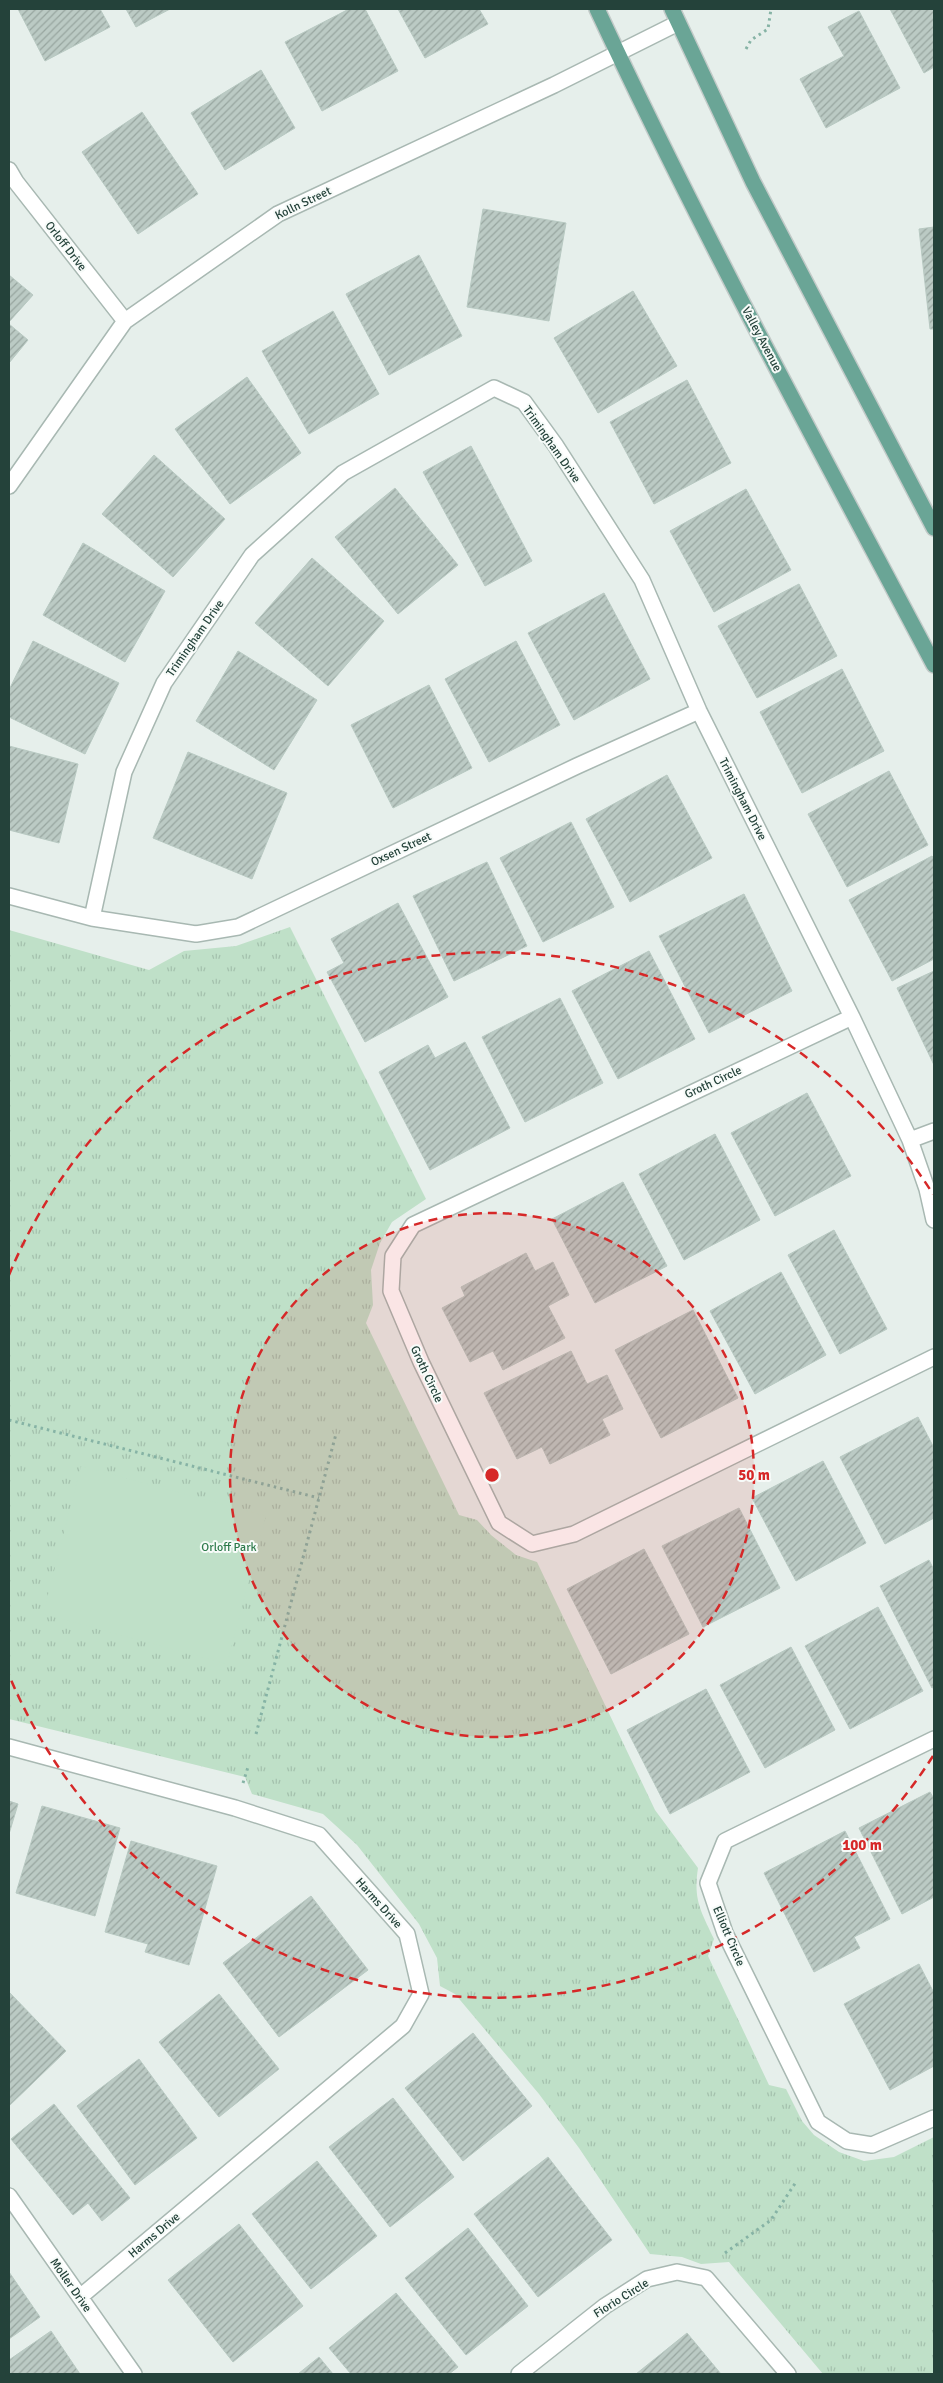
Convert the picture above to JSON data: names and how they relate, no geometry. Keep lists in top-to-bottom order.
{
  "streets": {
    "main road": ["Valley Avenue"],
    "street": [
      "Kolln Street",
      "Orloff Drive",
      "Trimingham Drive",
      "Oxsen Street",
      "Groth Circle",
      "Harms Drive",
      "Elliott Circle",
      "Moller Drive",
      "Fiorio Circle"
    ]
  },
  "crossings": [
    ["Kolln Street", "Orloff Drive"],
    ["Kolln Street", "Valley Avenue"],
    ["Trimingham Drive", "Oxsen Street"],
    ["Trimingham Drive", "Groth Circle"],
    ["Harms Drive", "Moller Drive"]
  ],
  "parks": ["Orloff Park"],
  "rings": ["50 m", "100 m"]
}
